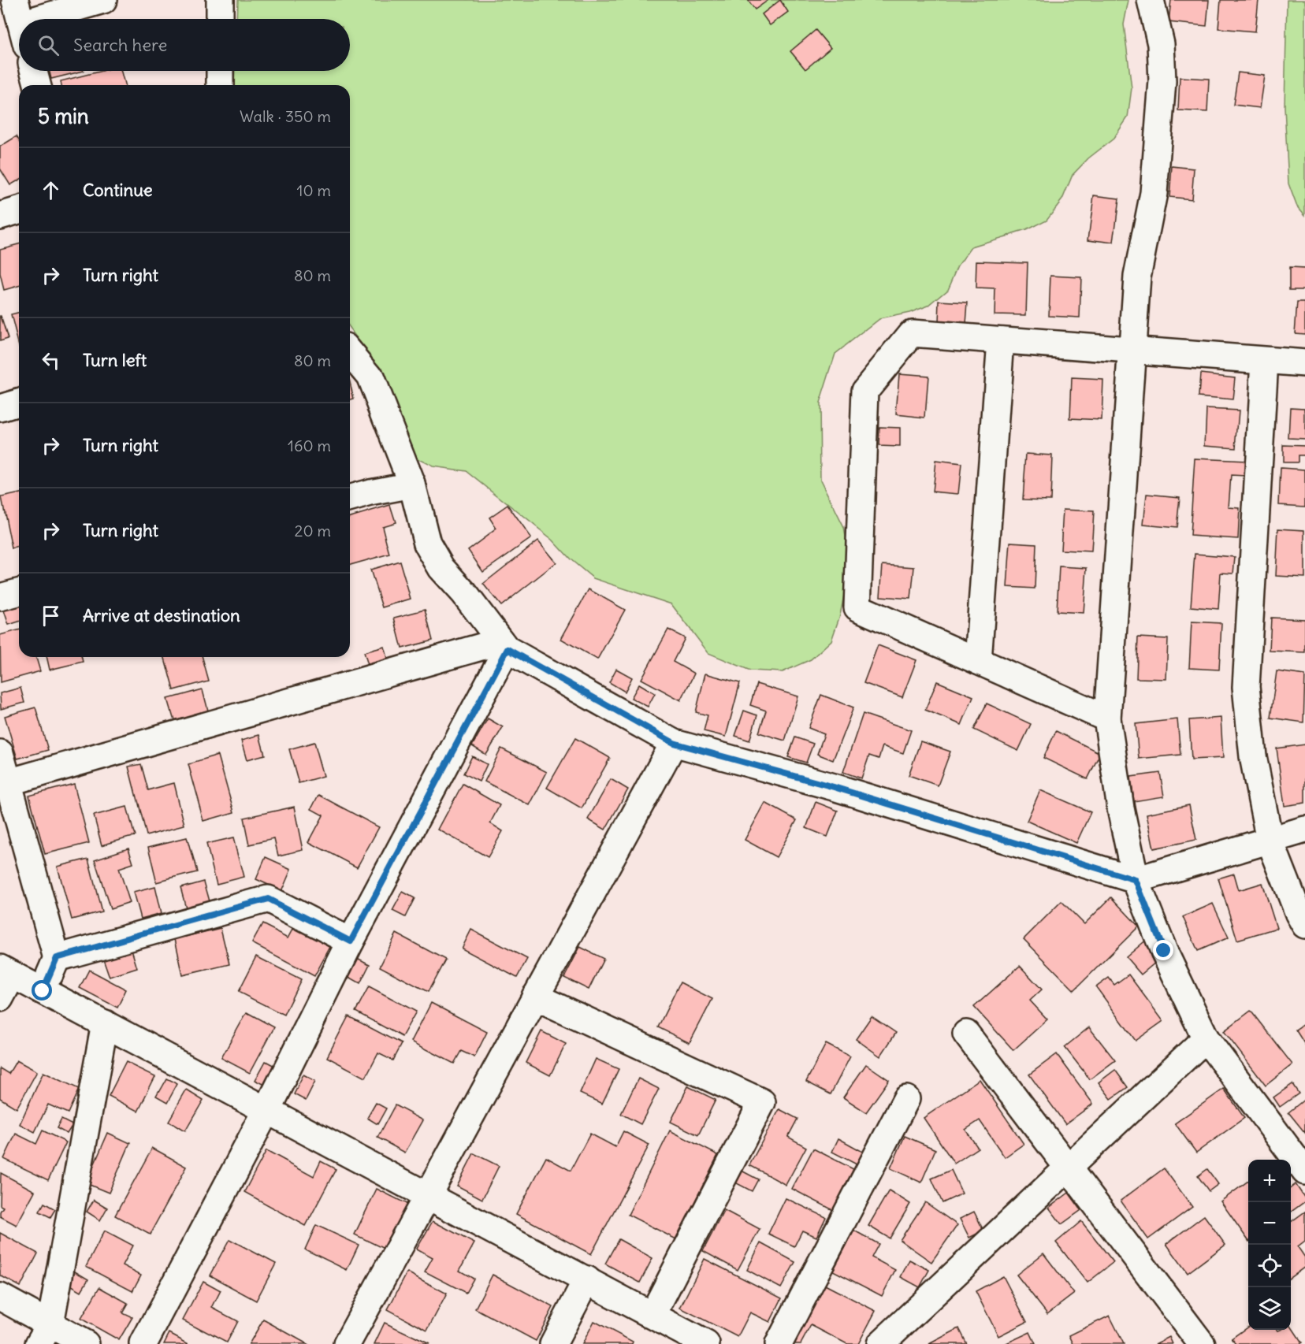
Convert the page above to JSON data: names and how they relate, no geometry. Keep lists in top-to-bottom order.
{
  "page": {
    "search": "Search here",
    "heading": ["5 min", "Walk · 350 m"],
    "list": [
      ["Continue", "10 m"],
      ["Turn right", "80 m"],
      ["Turn left", "80 m"],
      ["Turn right", "160 m"],
      ["Turn right", "20 m"],
      "Arrive at destination"
    ],
    "map_buttons": ["+", "−"]
  }
}
